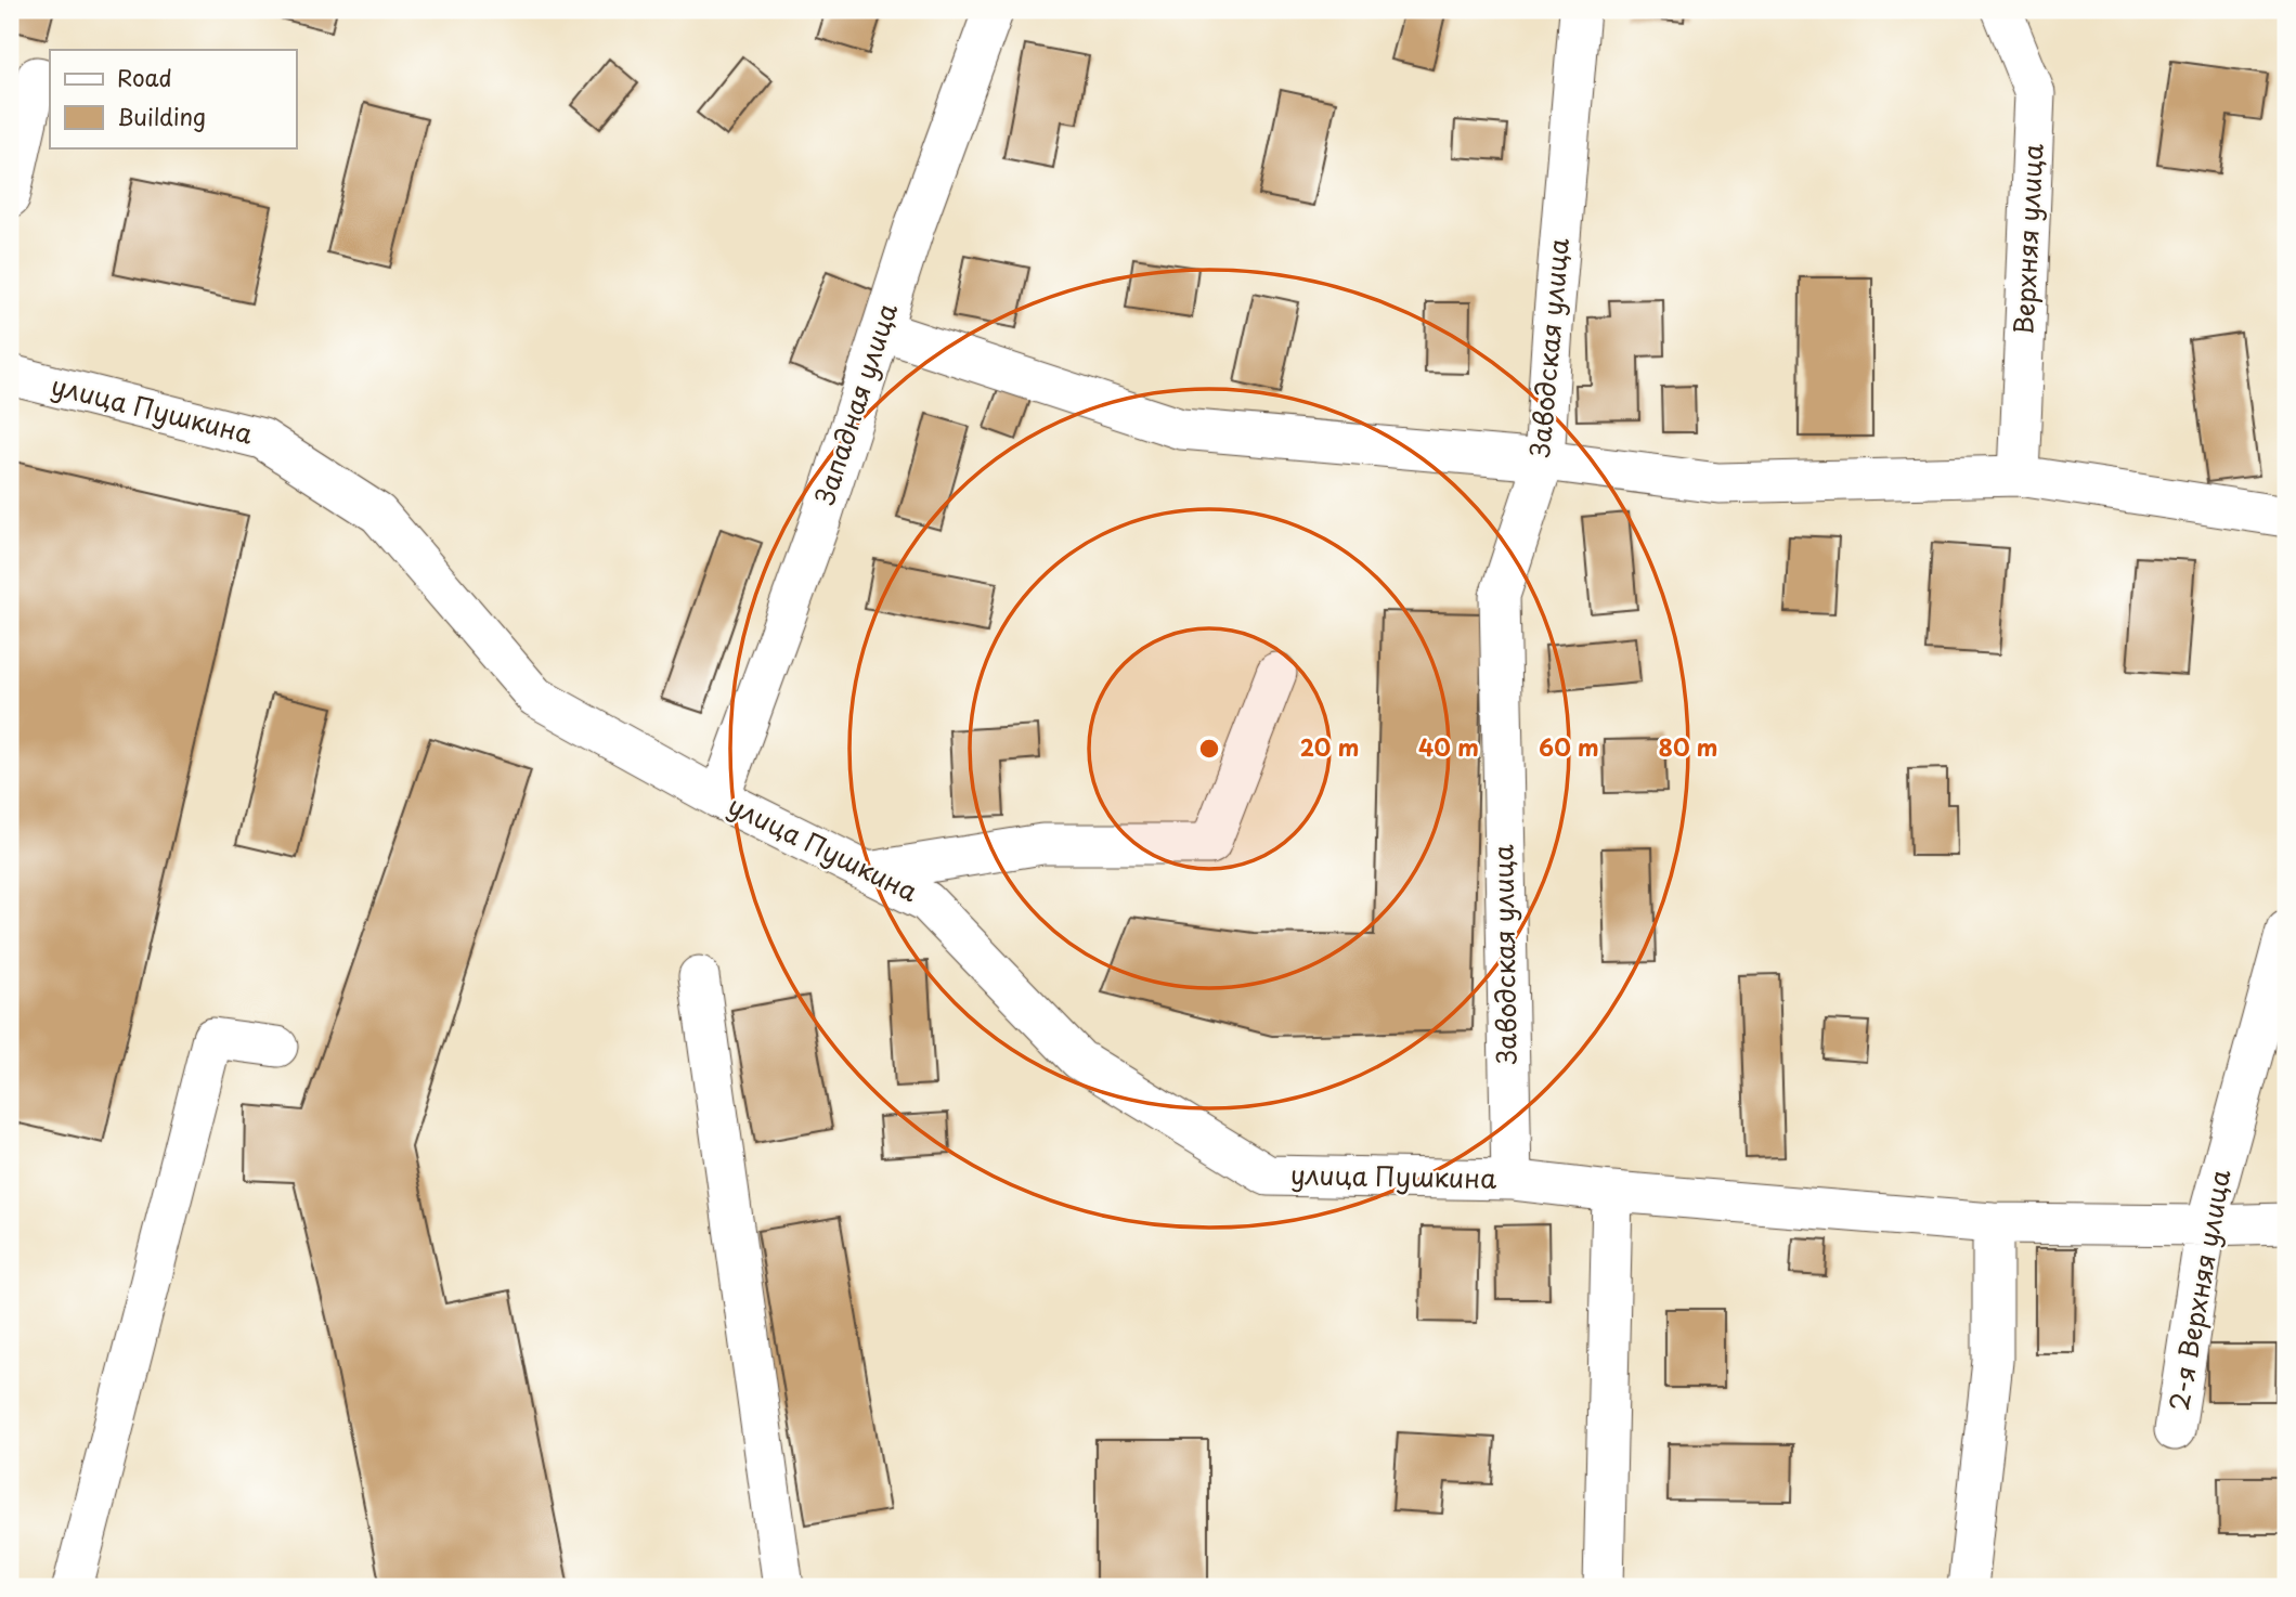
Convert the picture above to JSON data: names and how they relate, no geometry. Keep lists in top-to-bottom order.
{
  "streets": {
    "street": [
      "Верхняя улица",
      "Заводская улица",
      "Западная улица",
      "улица Пушкина",
      "2-я Верхняя улица"
    ]
  },
  "crossings": [
    ["Заводская улица", "улица Пушкина"],
    ["Западная улица", "улица Пушкина"],
    ["улица Пушкина", "2-я Верхняя улица"]
  ],
  "legend": ["Road", "Building"],
  "rings": [
    "20 m",
    "40 m",
    "60 m",
    "80 m"
  ]
}
